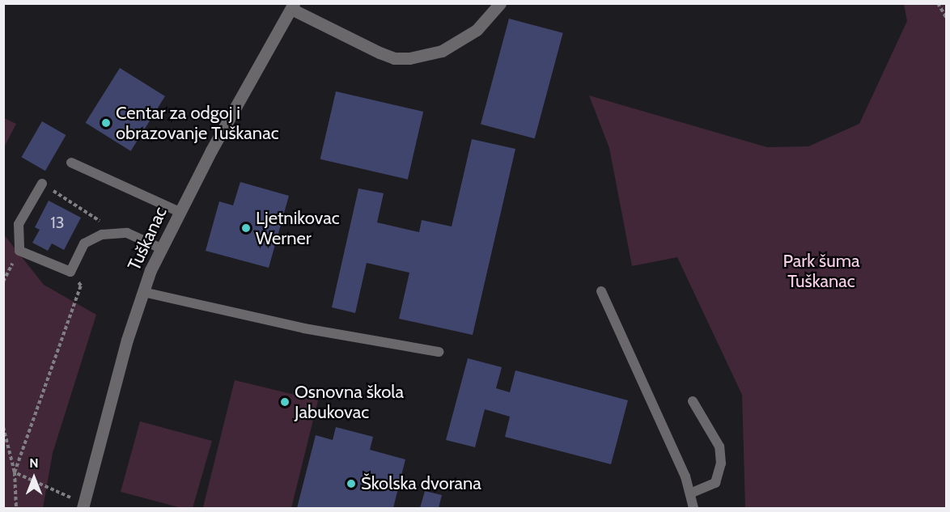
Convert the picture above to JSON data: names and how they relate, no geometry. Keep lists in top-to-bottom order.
{
  "streets": {
    "street": ["Tuškanac"]
  },
  "parks": ["Park šuma Tuškanac"],
  "places": [
    "Centar za odgoj i obrazovanje Tuškanac",
    "Ljetnikovac Werner",
    "Osnovna škola Jabukovac",
    "Školska dvorana"
  ],
  "house_numbers": ["13"],
  "north": "top"
}
